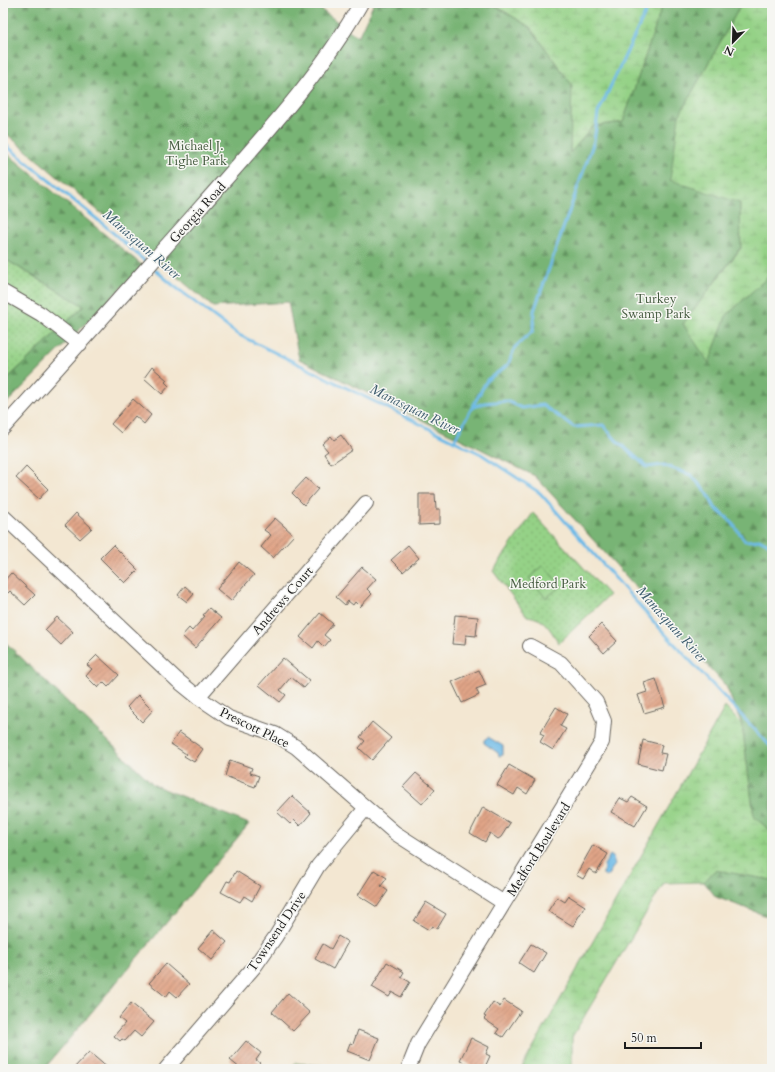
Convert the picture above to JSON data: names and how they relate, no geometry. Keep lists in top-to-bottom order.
{
  "streets": {
    "street": [
      "Georgia Road",
      "Andrews Court",
      "Prescott Place",
      "Medford Boulevard",
      "Townsend Drive"
    ]
  },
  "crossings": [
    ["Andrews Court", "Prescott Place"],
    ["Prescott Place", "Medford Boulevard"],
    ["Prescott Place", "Townsend Drive"]
  ],
  "water": ["Manasquan River"],
  "parks": ["Michael J. Tighe Park", "Turkey Swamp Park", "Medford Park"],
  "scale_bar": "50 m",
  "north": "bottom left"
}
